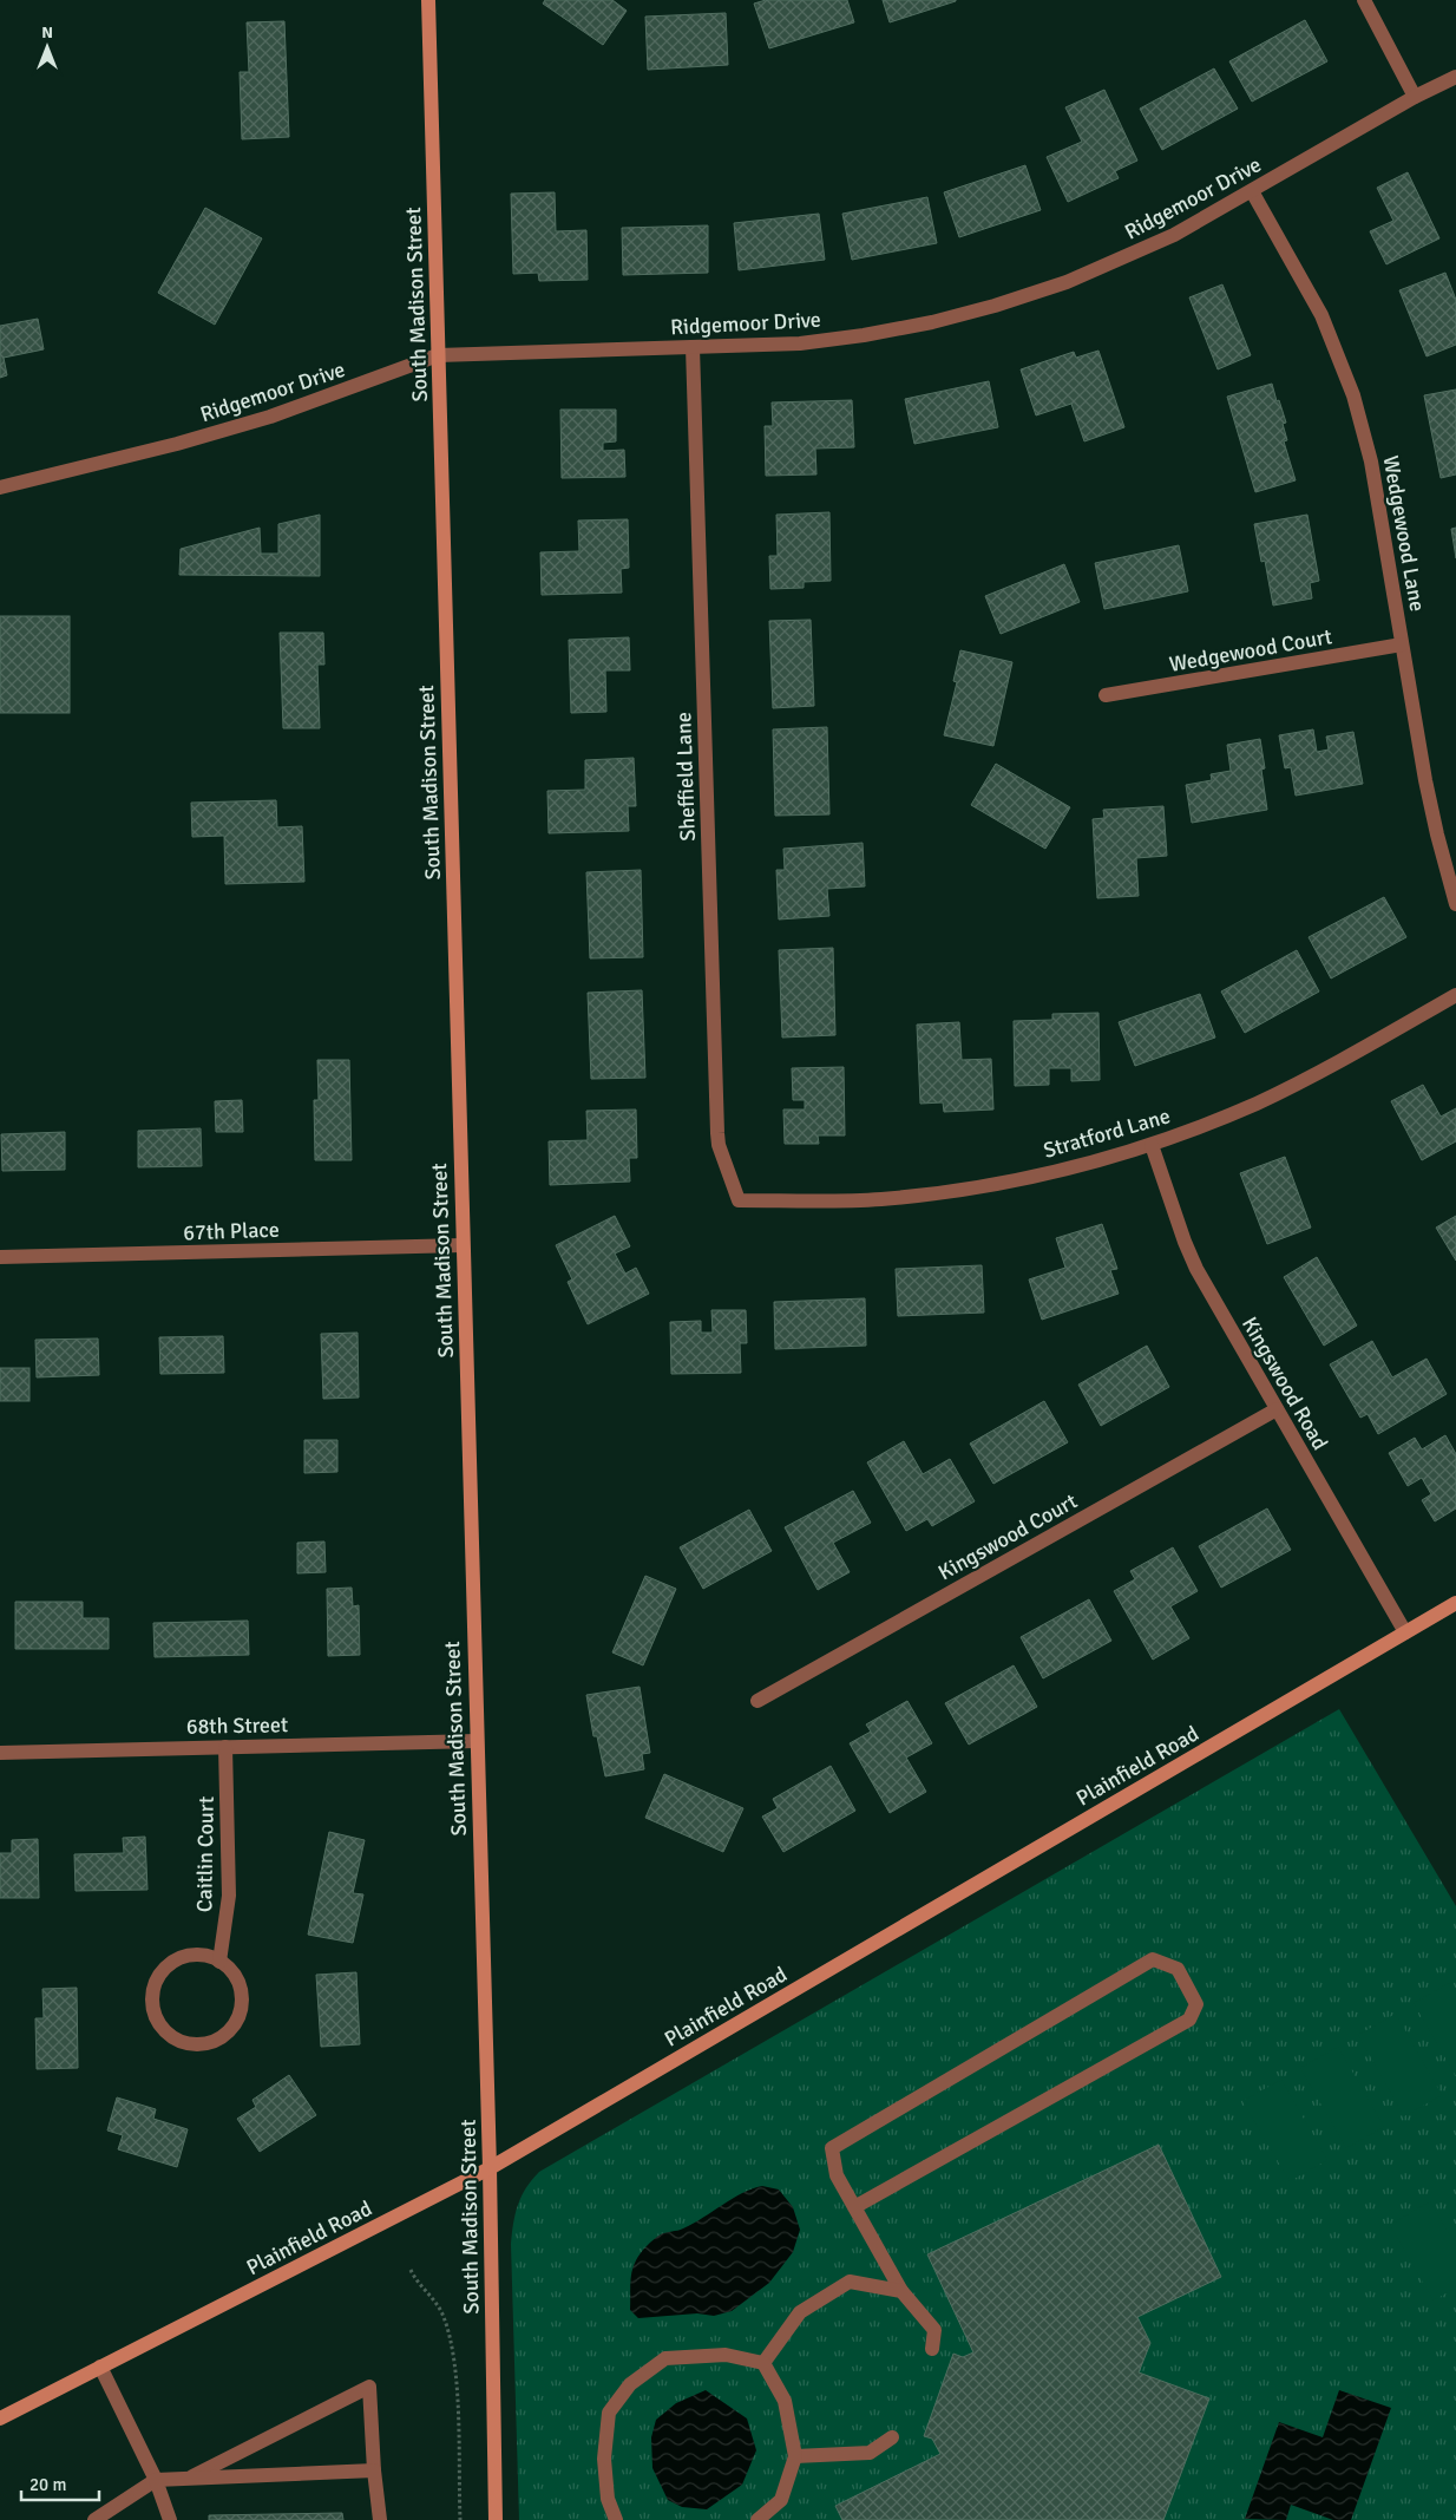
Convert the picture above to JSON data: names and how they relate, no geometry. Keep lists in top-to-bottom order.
{
  "streets": {
    "street": [
      "Ridgemoor Drive",
      "South Madison Street",
      "Wedgewood Lane",
      "Wedgewood Court",
      "Sheffield Lane",
      "Stratford Lane",
      "67th Place",
      "Kingswood Road",
      "Kingswood Court",
      "68th Street",
      "Plainfield Road",
      "Caitlin Court"
    ]
  },
  "crossings": [
    ["Ridgemoor Drive", "South Madison Street"],
    ["Ridgemoor Drive", "Wedgewood Lane"],
    ["Ridgemoor Drive", "Sheffield Lane"],
    ["South Madison Street", "67th Place"],
    ["South Madison Street", "68th Street"],
    ["South Madison Street", "Plainfield Road"],
    ["Wedgewood Lane", "Wedgewood Court"],
    ["Sheffield Lane", "Stratford Lane"],
    ["Stratford Lane", "Kingswood Road"],
    ["Kingswood Road", "Kingswood Court"],
    ["Kingswood Road", "Plainfield Road"],
    ["68th Street", "Caitlin Court"]
  ],
  "scale_bar": "20 m",
  "north": "top"
}
